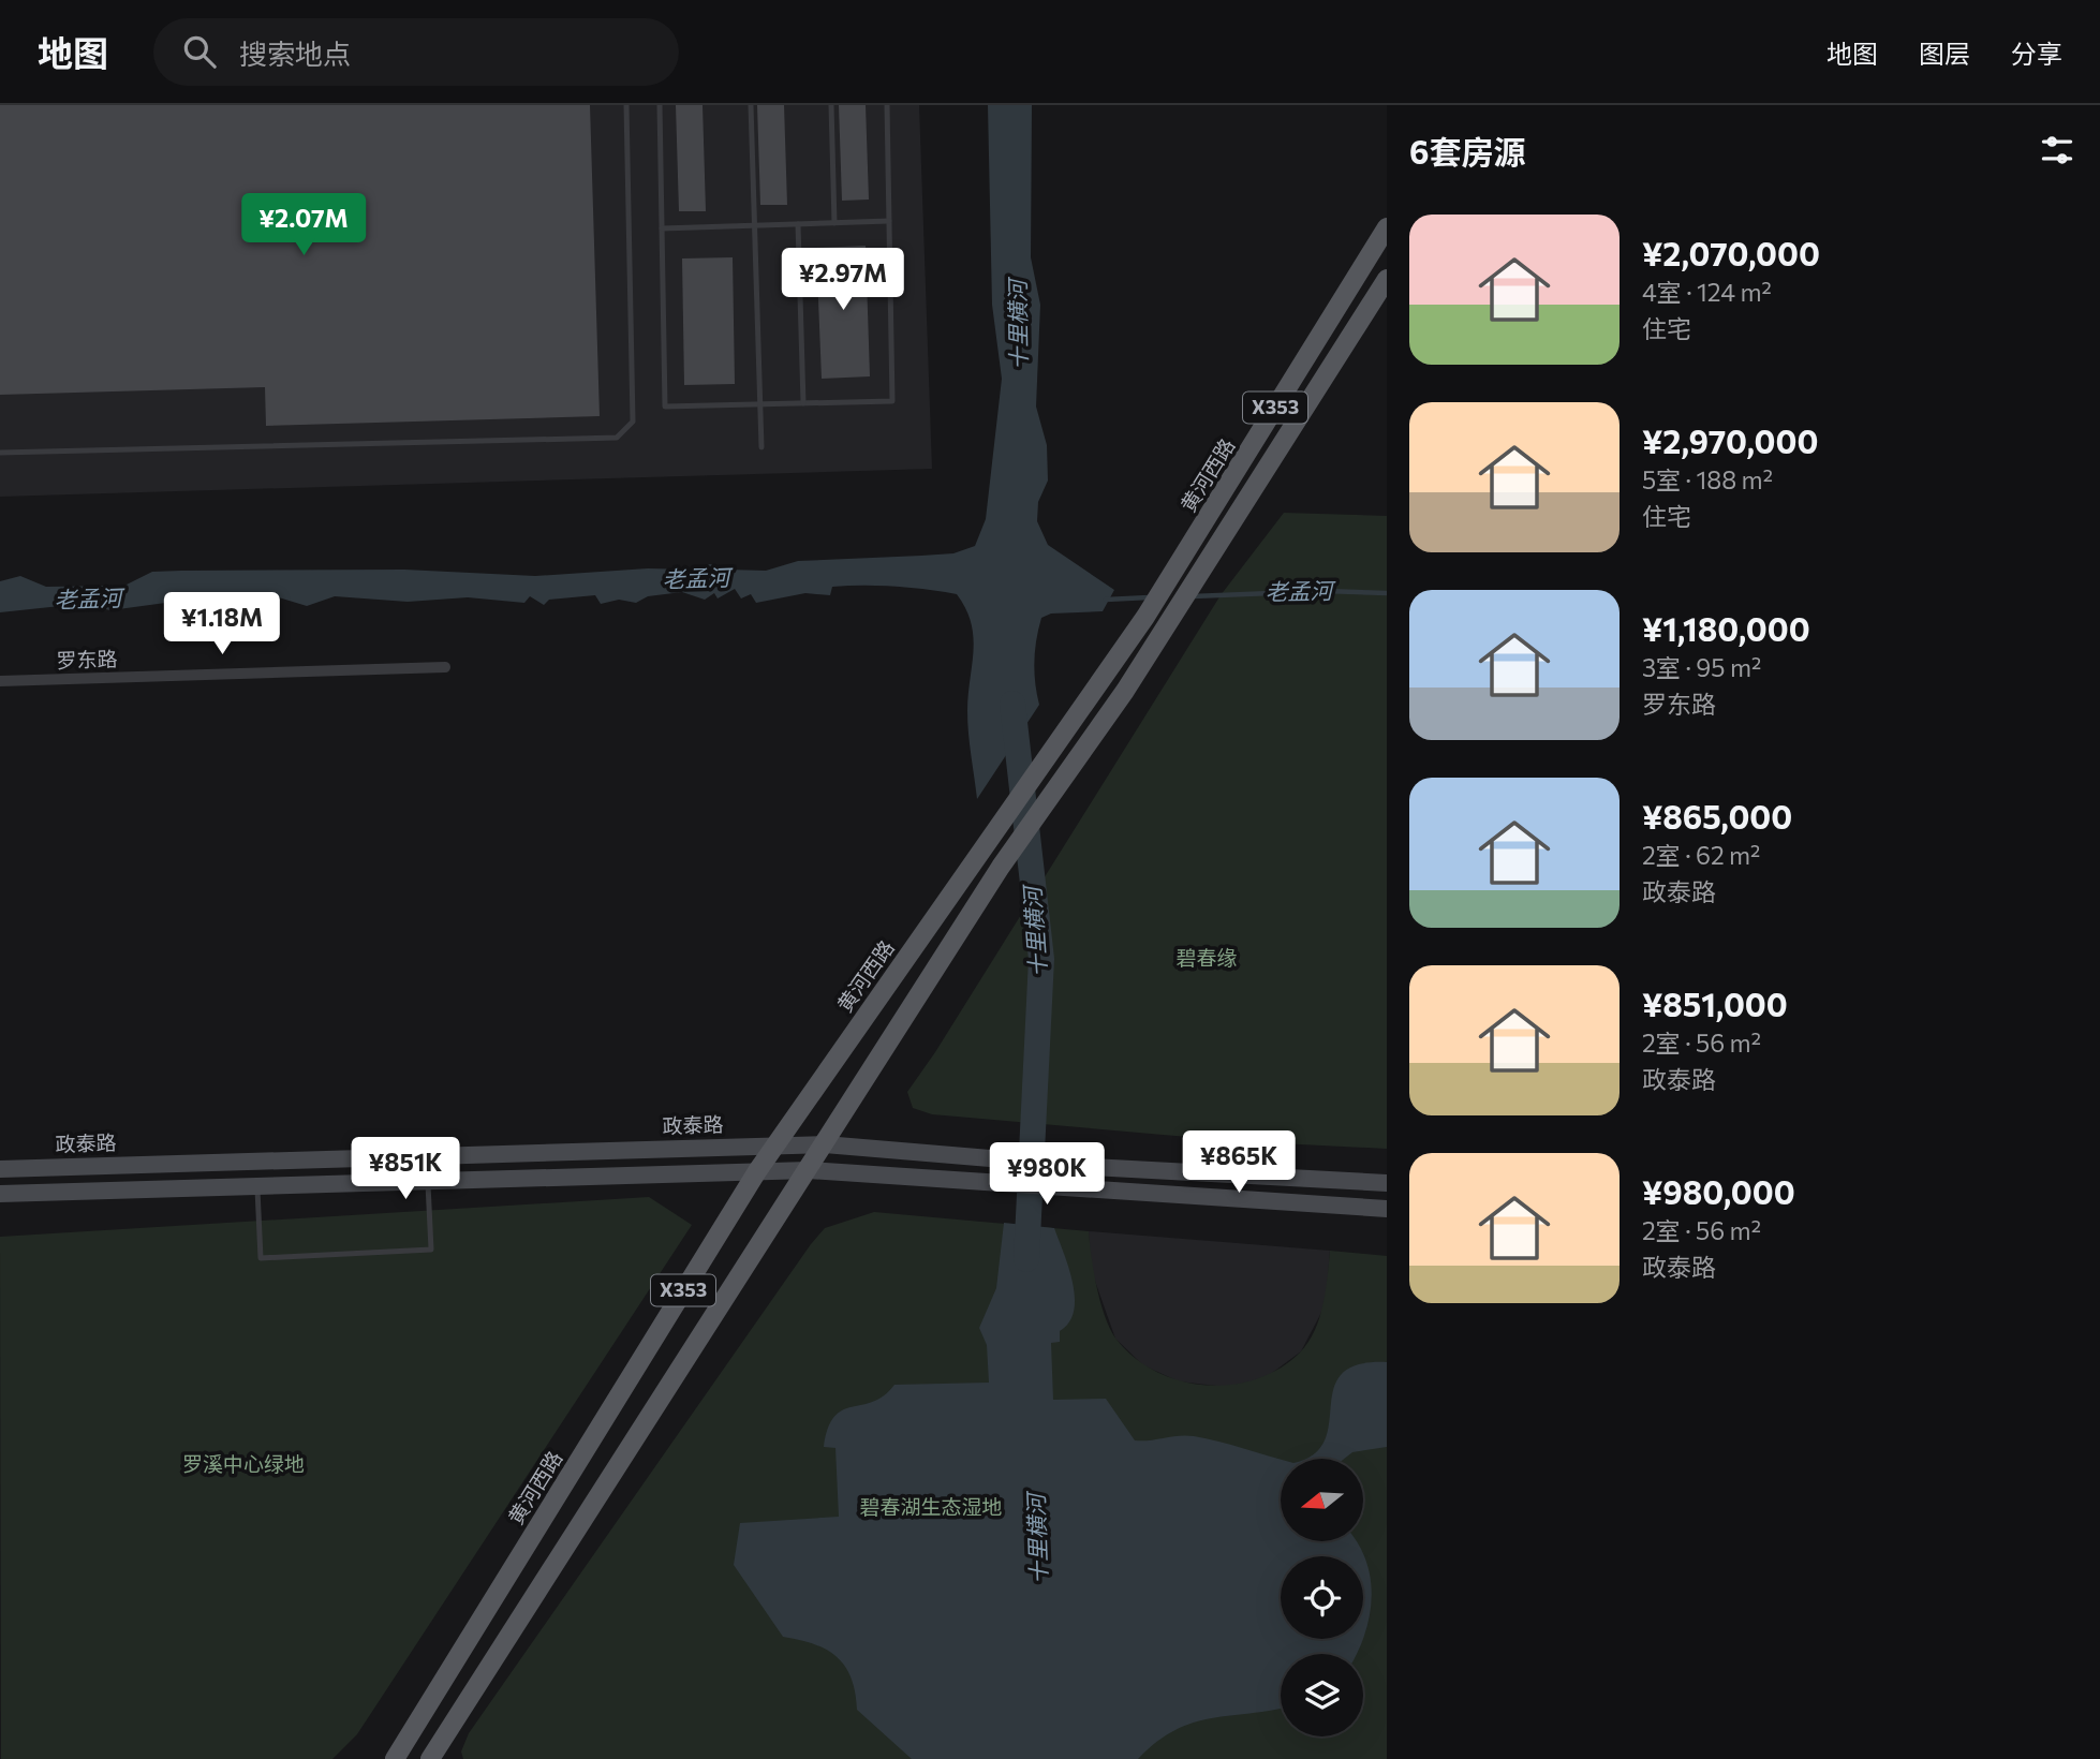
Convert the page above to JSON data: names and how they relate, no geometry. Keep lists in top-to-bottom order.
{
  "streets": {
    "main road": ["X353", "黄河西路", "政泰路"],
    "street": ["罗东路"]
  },
  "crossings": [
    ["X353", "政泰路"],
    ["黄河西路", "政泰路"]
  ],
  "water": ["十里横河", "老孟河"],
  "parks": ["碧春缘", "罗溪中心绿地", "碧春湖生态湿地"],
  "north": "left",
  "page": {
    "header": "地图",
    "search": "搜索地点",
    "nav": ["地图", "图层", "分享"],
    "heading": "6套房源",
    "price": [
      "¥2.07M",
      "¥2.97M",
      "¥1.18M",
      "¥865K",
      "¥851K",
      "¥980K"
    ],
    "list": [
      {
        "name": "¥2,070,000",
        "note": "4室 · 124 m² · 住宅"
      },
      {
        "name": "¥2,970,000",
        "note": "5室 · 188 m² · 住宅"
      },
      {
        "name": "¥1,180,000",
        "note": "3室 · 95 m² · 罗东路"
      },
      {
        "name": "¥865,000",
        "note": "2室 · 62 m² · 政泰路"
      },
      {
        "name": "¥851,000",
        "note": "2室 · 56 m² · 政泰路"
      },
      {
        "name": "¥980,000",
        "note": "2室 · 56 m² · 政泰路"
      }
    ]
  }
}
